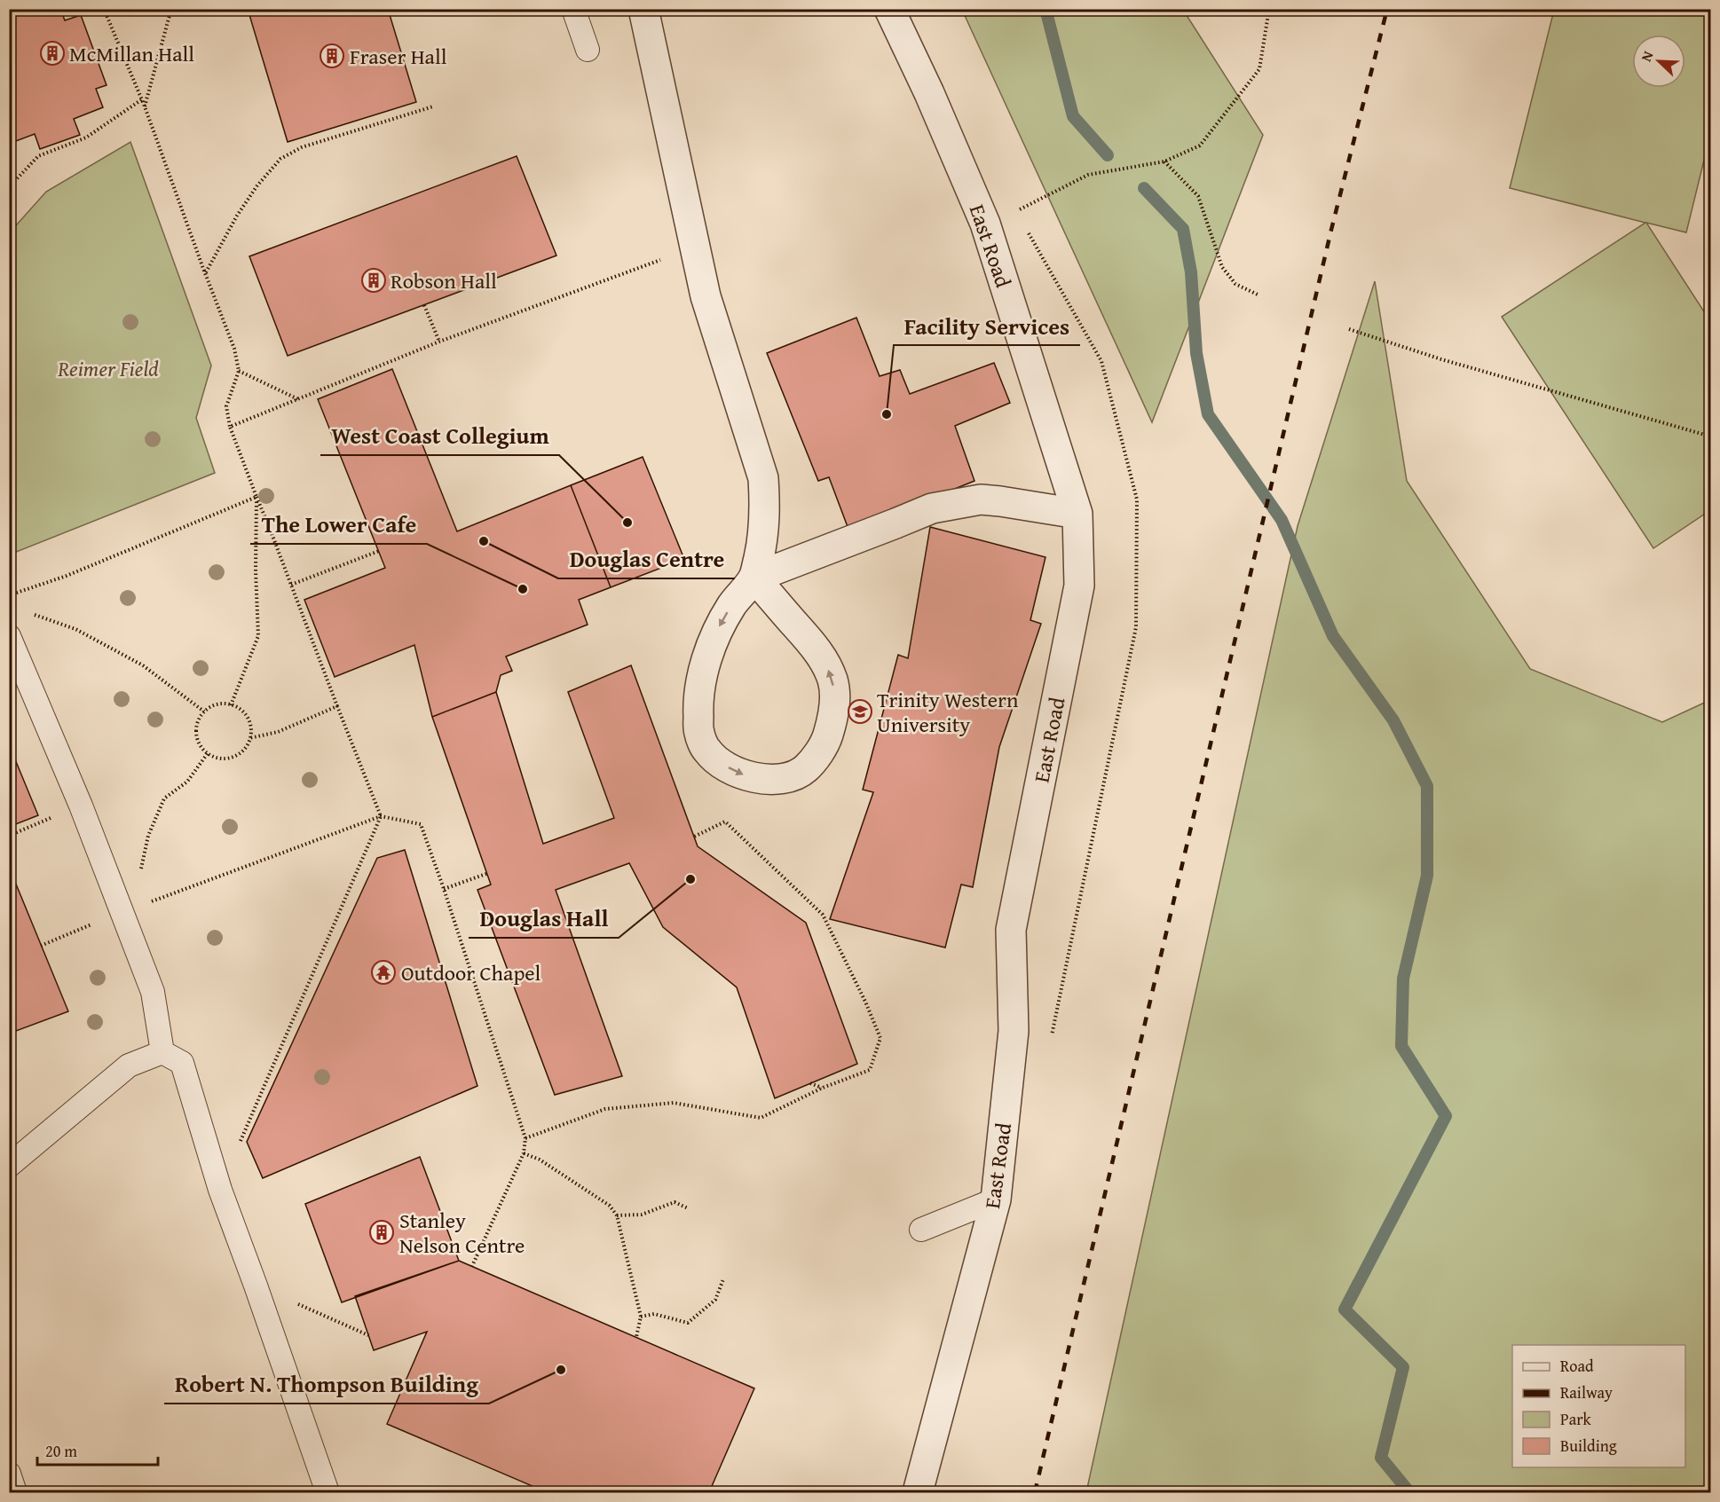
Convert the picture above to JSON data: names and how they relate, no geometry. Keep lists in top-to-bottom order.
{
  "streets": {
    "street": ["East Road"]
  },
  "parks": ["Reimer Field"],
  "places": {
    "building": [
      "McMillan Hall",
      "Fraser Hall",
      "Robson Hall",
      "Stanley Nelson Centre"
    ],
    "other": [
      "Facility Services",
      "West Coast Collegium",
      "Douglas Centre",
      "The Lower Cafe",
      "Douglas Hall",
      "Robert N. Thompson Building"
    ],
    "school or university": ["Trinity Western University"],
    "temple": ["Outdoor Chapel"]
  },
  "legend": [
    "Road",
    "Railway",
    "Park",
    "Building"
  ],
  "scale_bar": "20 m",
  "north": "top left"
}
